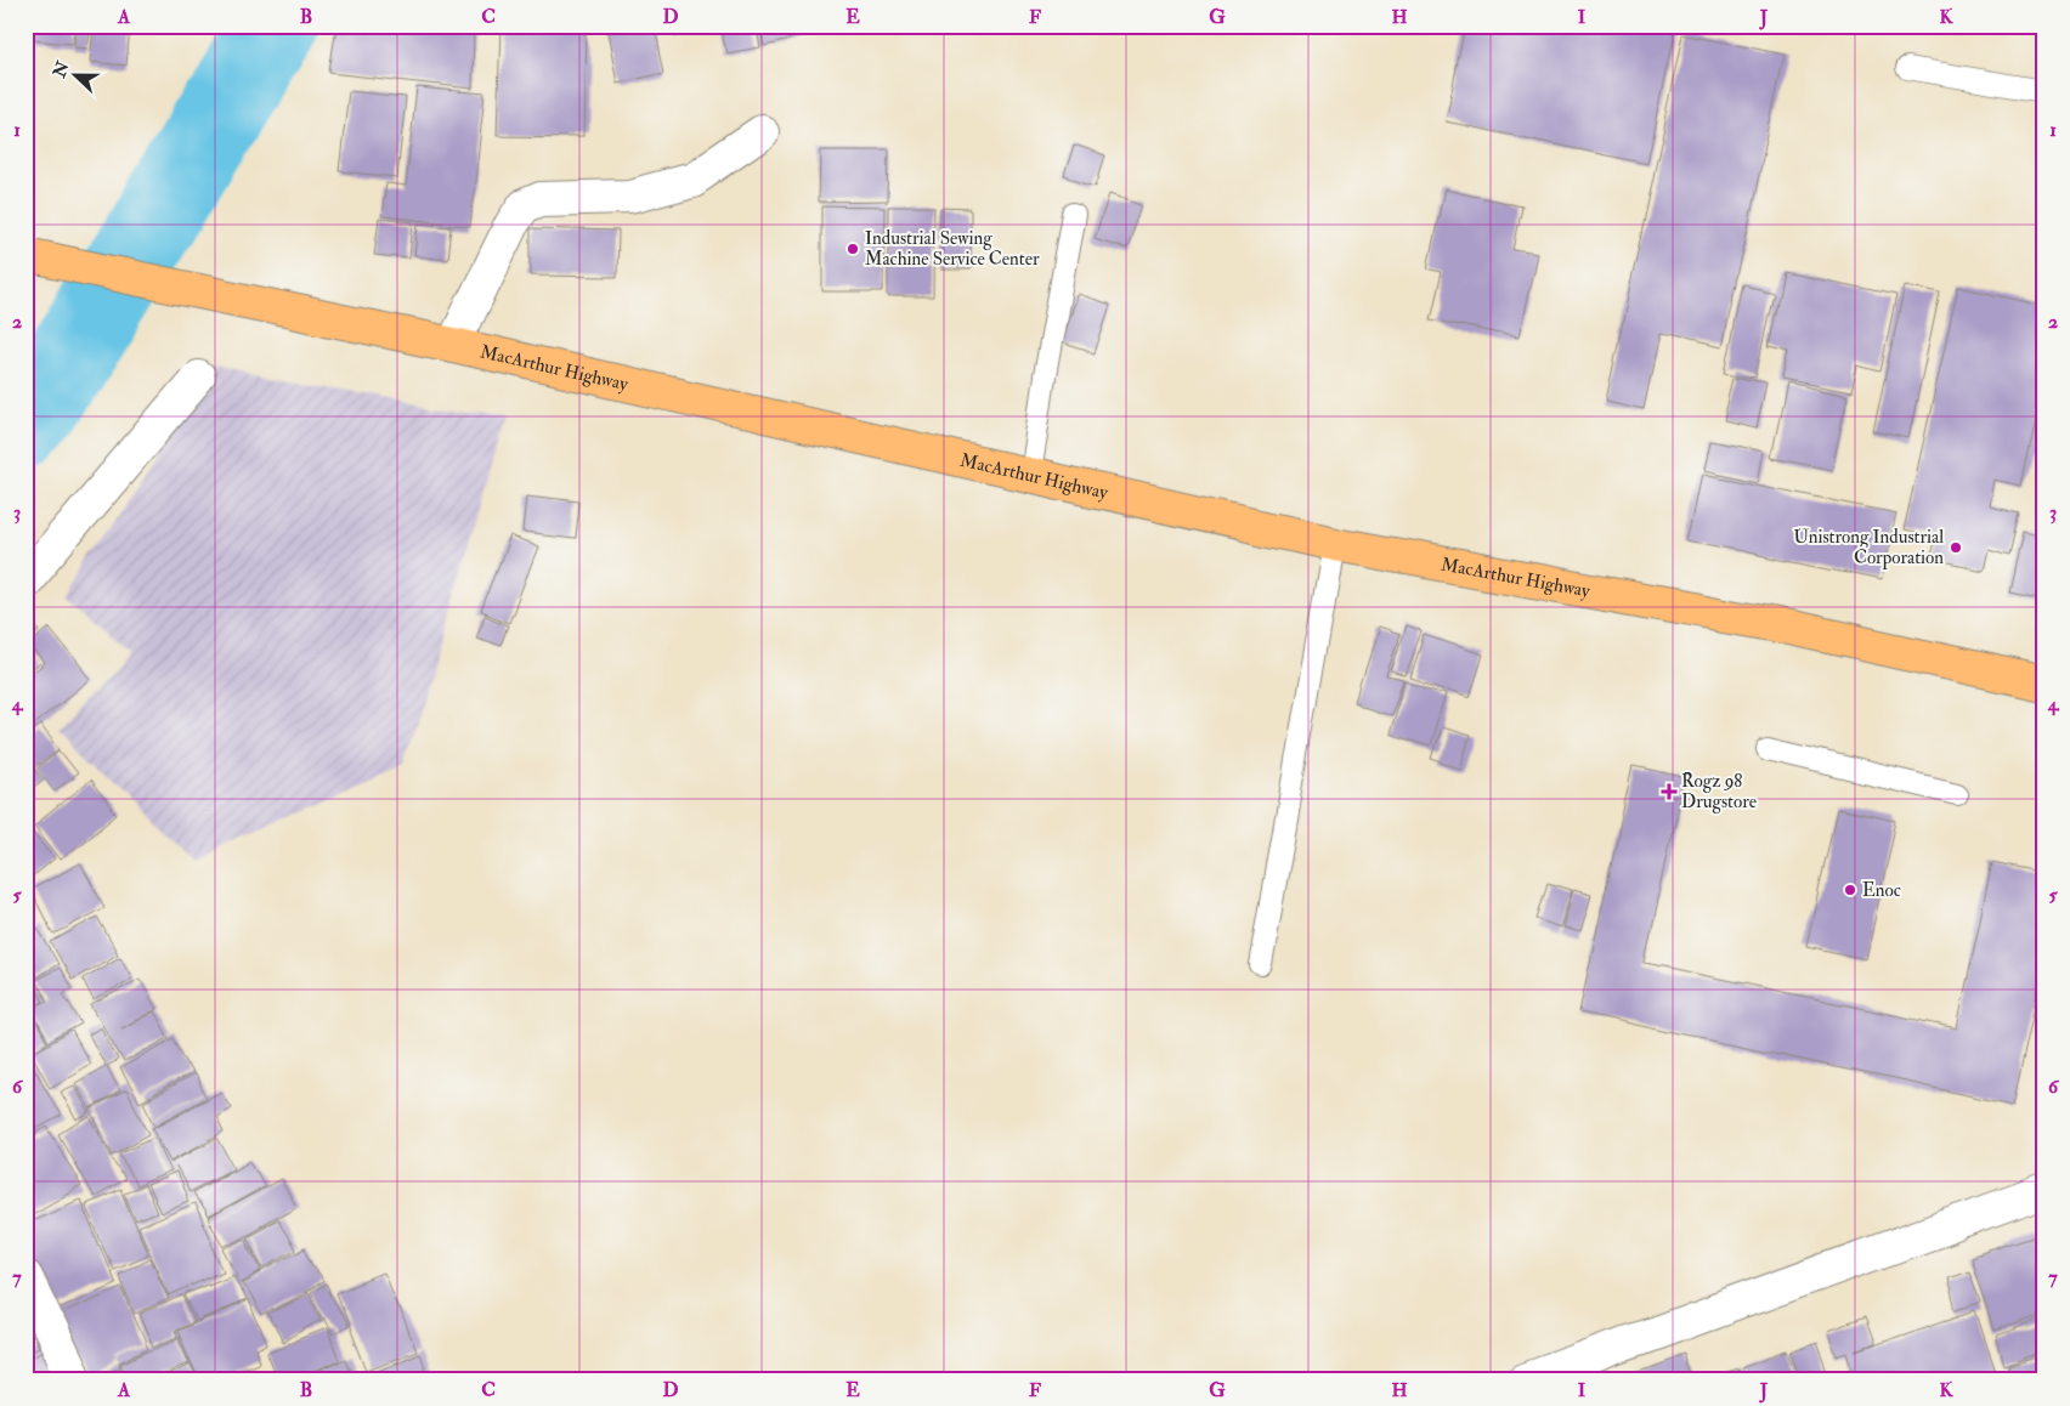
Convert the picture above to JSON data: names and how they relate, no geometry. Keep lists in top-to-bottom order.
{
  "streets": {
    "highway": ["MacArthur Highway"]
  },
  "places": {
    "other": ["Industrial Sewing Machine Service Center", "Unistrong Industrial Corporation", "Enoc"],
    "health": ["Rogz 98 Drugstore"]
  },
  "north": "left",
  "grid": {
    "columns": [
      "A",
      "B",
      "C",
      "D",
      "E",
      "F",
      "G",
      "H",
      "I",
      "J",
      "K"
    ],
    "rows": [
      "1",
      "2",
      "3",
      "4",
      "5",
      "6",
      "7"
    ]
  }
}
